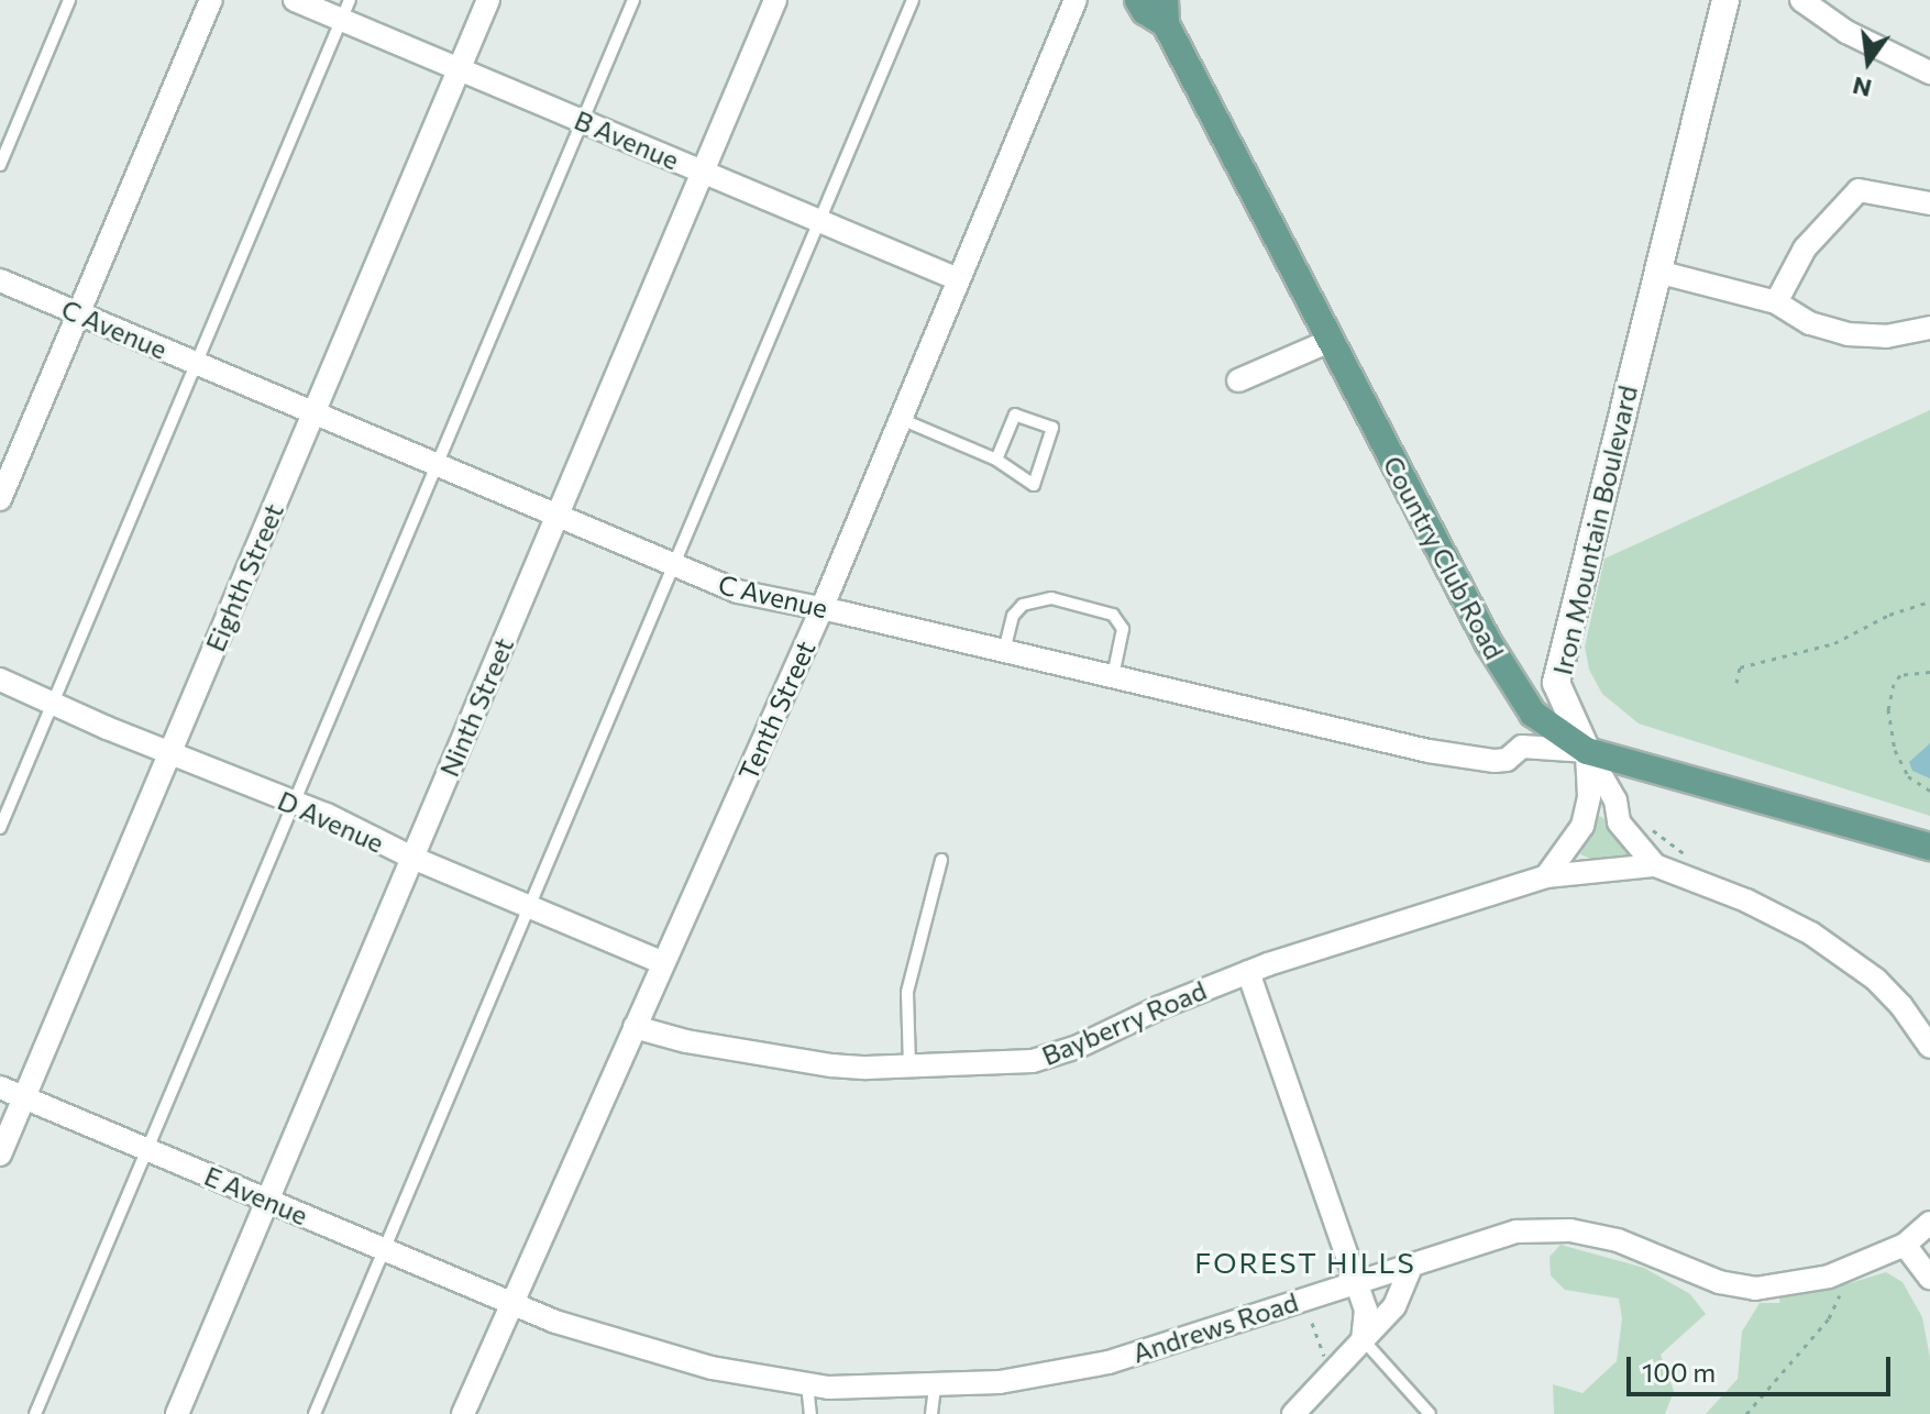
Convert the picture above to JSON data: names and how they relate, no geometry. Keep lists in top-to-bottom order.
{
  "streets": {
    "main road": ["Country Club Road"],
    "street": [
      "B Avenue",
      "C Avenue",
      "Iron Mountain Boulevard",
      "Eighth Street",
      "Ninth Street",
      "Tenth Street",
      "D Avenue",
      "Bayberry Road",
      "E Avenue",
      "Andrews Road"
    ]
  },
  "crossings": [
    ["B Avenue", "Eighth Street"],
    ["B Avenue", "Ninth Street"],
    ["B Avenue", "Tenth Street"],
    ["C Avenue", "Iron Mountain Boulevard"],
    ["C Avenue", "Country Club Road"],
    ["C Avenue", "Eighth Street"],
    ["C Avenue", "Ninth Street"],
    ["C Avenue", "Tenth Street"],
    ["Iron Mountain Boulevard", "Country Club Road"],
    ["Iron Mountain Boulevard", "Bayberry Road"],
    ["Eighth Street", "D Avenue"],
    ["Eighth Street", "E Avenue"],
    ["Ninth Street", "D Avenue"],
    ["Ninth Street", "E Avenue"],
    ["Tenth Street", "D Avenue"],
    ["Tenth Street", "Bayberry Road"],
    ["Tenth Street", "E Avenue"],
    ["Tenth Street", "Andrews Road"],
    ["E Avenue", "Andrews Road"]
  ],
  "districts": ["FOREST HILLS"],
  "scale_bar": "100 m",
  "north": "bottom"
}
